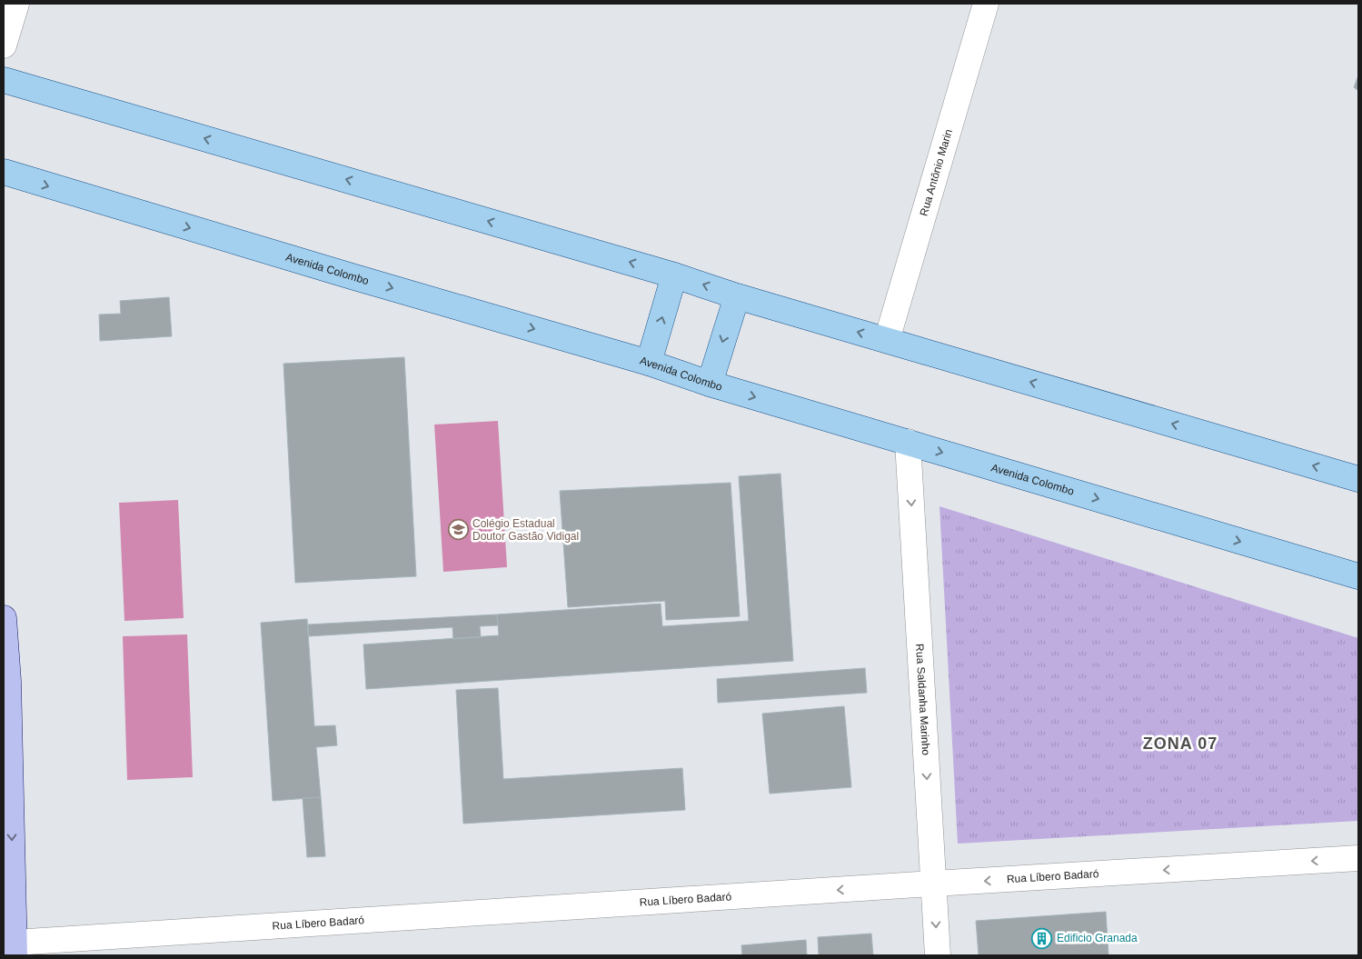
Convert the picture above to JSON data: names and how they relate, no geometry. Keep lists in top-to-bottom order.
{
  "streets": {
    "main road": ["Avenida Colombo"],
    "street": ["Rua Antônio Marin", "Rua Saldanha Marinho", "Rua Líbero Badaró"]
  },
  "crossings": [
    ["Avenida Colombo", "Rua Saldanha Marinho"],
    ["Rua Saldanha Marinho", "Rua Líbero Badaró"]
  ],
  "one_way": ["Rua Saldanha Marinho", "Rua Líbero Badaró"],
  "districts": ["ZONA 07"],
  "places": {
    "school or university": ["Colégio Estadual Doutor Gastão Vidigal"],
    "building": ["Edificio Granada"]
  }
}
